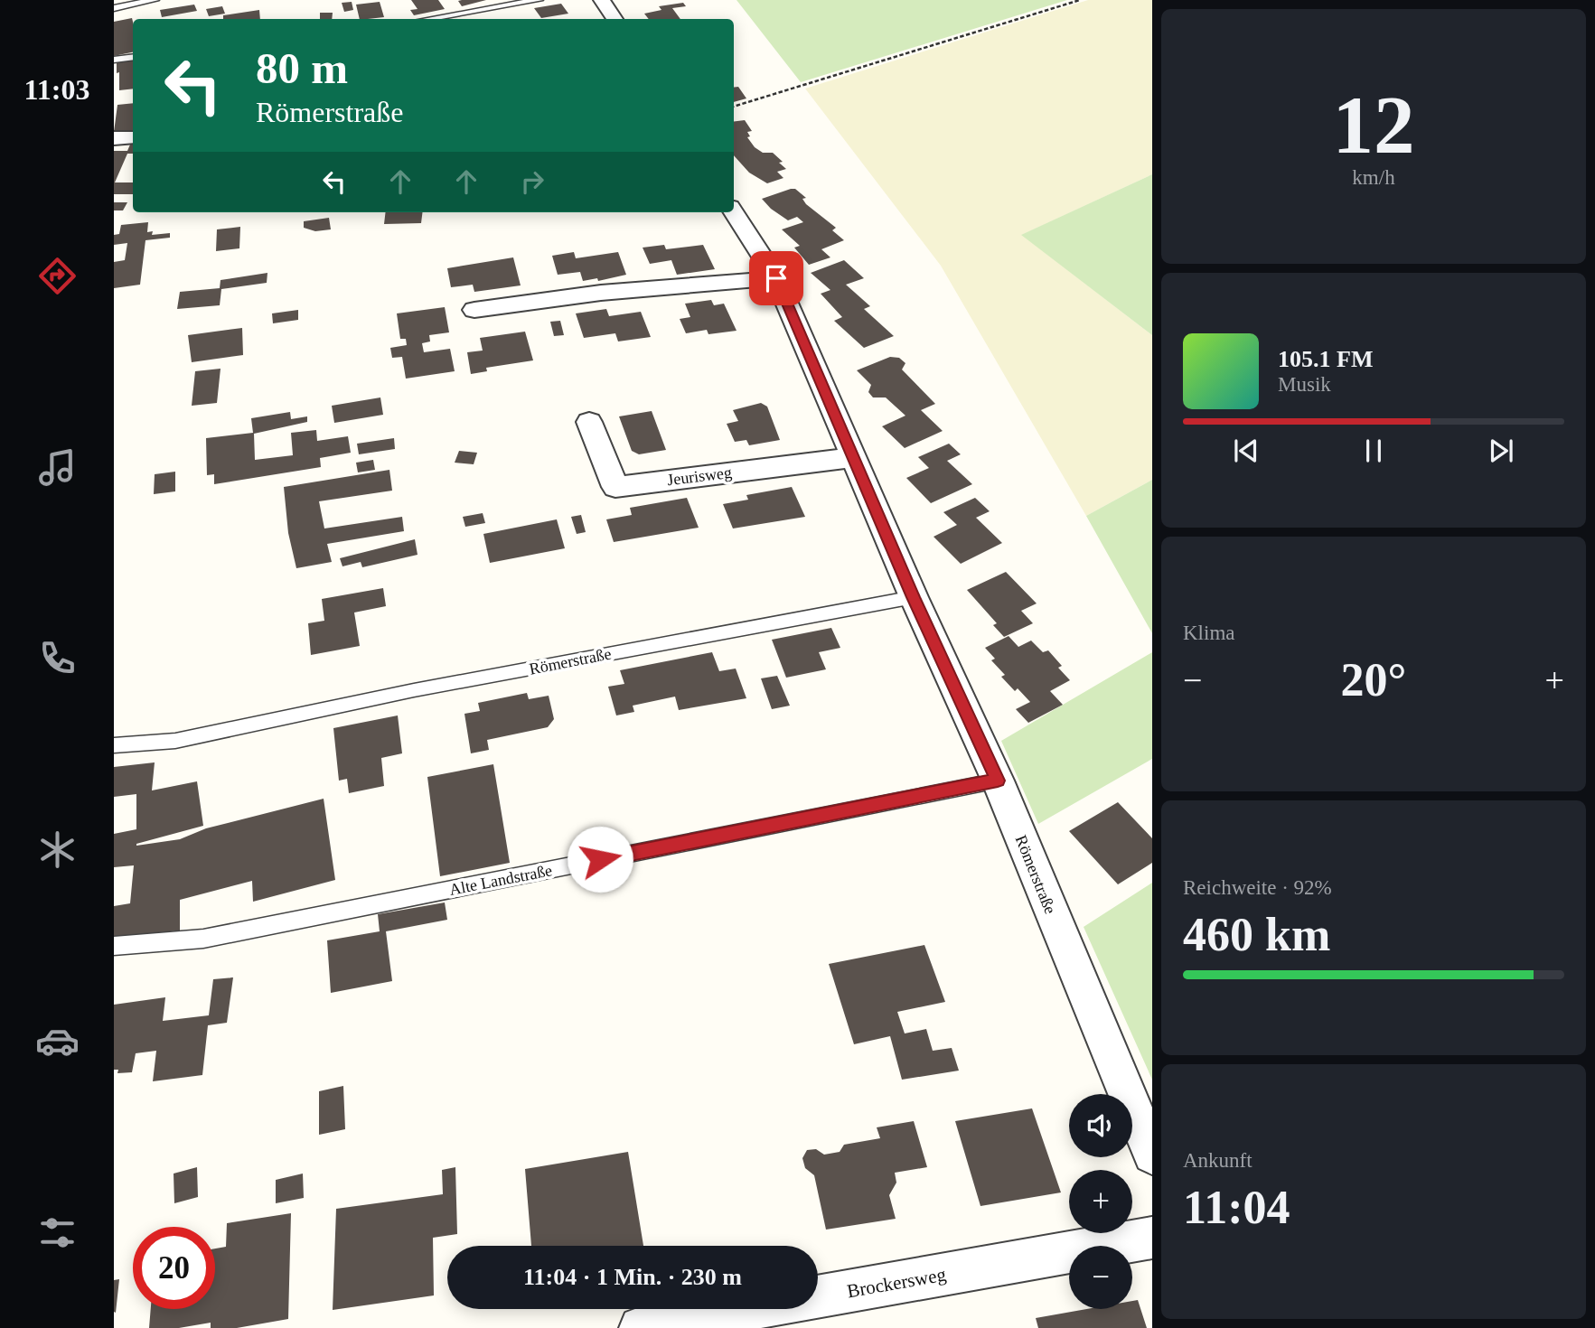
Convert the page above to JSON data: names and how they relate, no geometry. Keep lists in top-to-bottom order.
{
  "streets": {
    "street": ["Jeurisweg", "Römerstraße", "Brockersweg"],
    "lane": ["Alte Landstraße"]
  },
  "crossings": [
    ["Jeurisweg", "Römerstraße"],
    ["Römerstraße", "Alte Landstraße"]
  ],
  "page": {
    "tabs": "11:03",
    "tile": [
      ["12", "km/h"],
      "Klima",
      ["Reichweite · 92%", "460 km"],
      ["Ankunft", "11:04"]
    ],
    "turn": ["80 m", "Römerstraße"],
    "song": ["105.1 FM", "Musik"],
    "heat": ["−", "20°", "+"],
    "map_buttons": ["+", "−"],
    "limit": "20",
    "trip": "11:04 · 1 Min. · 230 m"
  }
}
